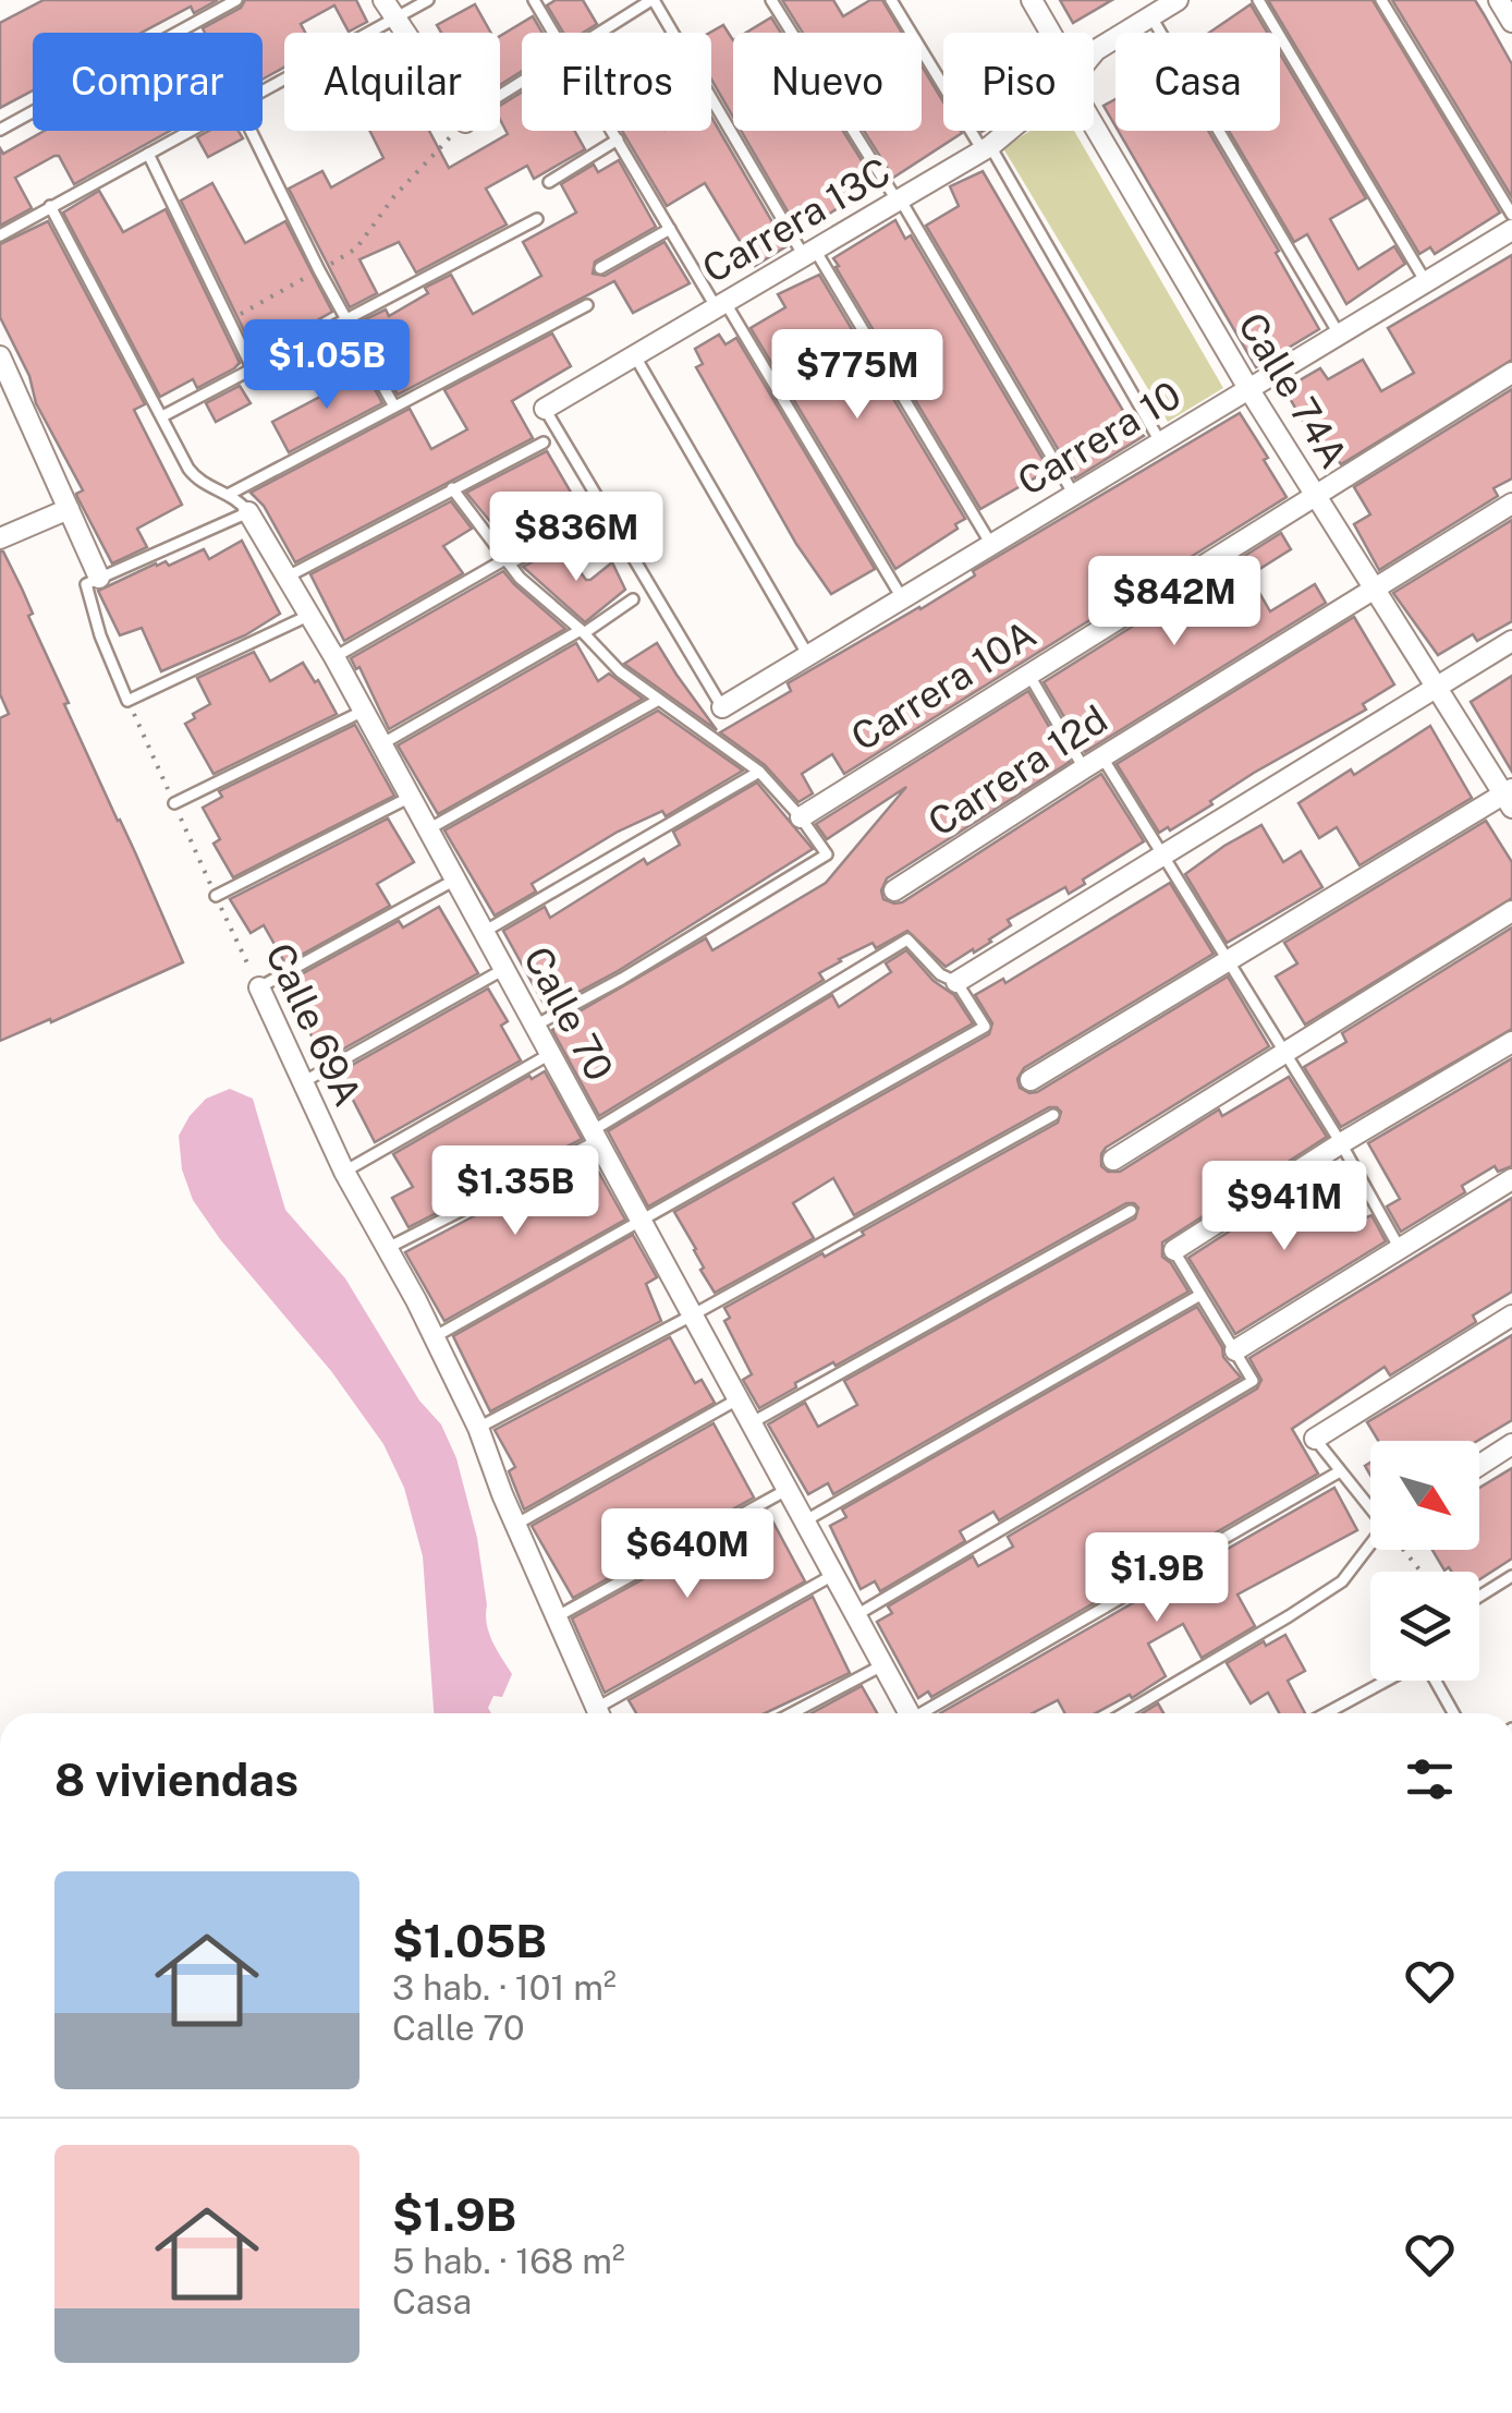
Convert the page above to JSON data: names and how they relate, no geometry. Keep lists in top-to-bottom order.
{
  "streets": {
    "street": [
      "Carrera 13C",
      "Calle 74A",
      "Carrera 10",
      "Carrera 10A",
      "Carrera 12d",
      "Calle 70",
      "Calle 69A"
    ]
  },
  "crossings": [
    ["Calle 74A", "Carrera 10"],
    ["Calle 74A", "Carrera 10A"],
    ["Calle 74A", "Carrera 12d"]
  ],
  "north": "bottom right",
  "page": {
    "chip": [
      "Comprar",
      "Alquilar",
      "Filtros",
      "Nuevo",
      "Piso",
      "Casa"
    ],
    "price": [
      "$1.05B",
      "$775M",
      "$836M",
      "$842M",
      "$1.35B",
      "$941M",
      "$640M",
      "$1.9B"
    ],
    "heading": "8 viviendas",
    "list": [
      {
        "name": "$1.05B",
        "note": "3 hab. · 101 m² · Calle 70"
      },
      {
        "name": "$1.9B",
        "note": "5 hab. · 168 m² · Casa"
      }
    ]
  }
}
